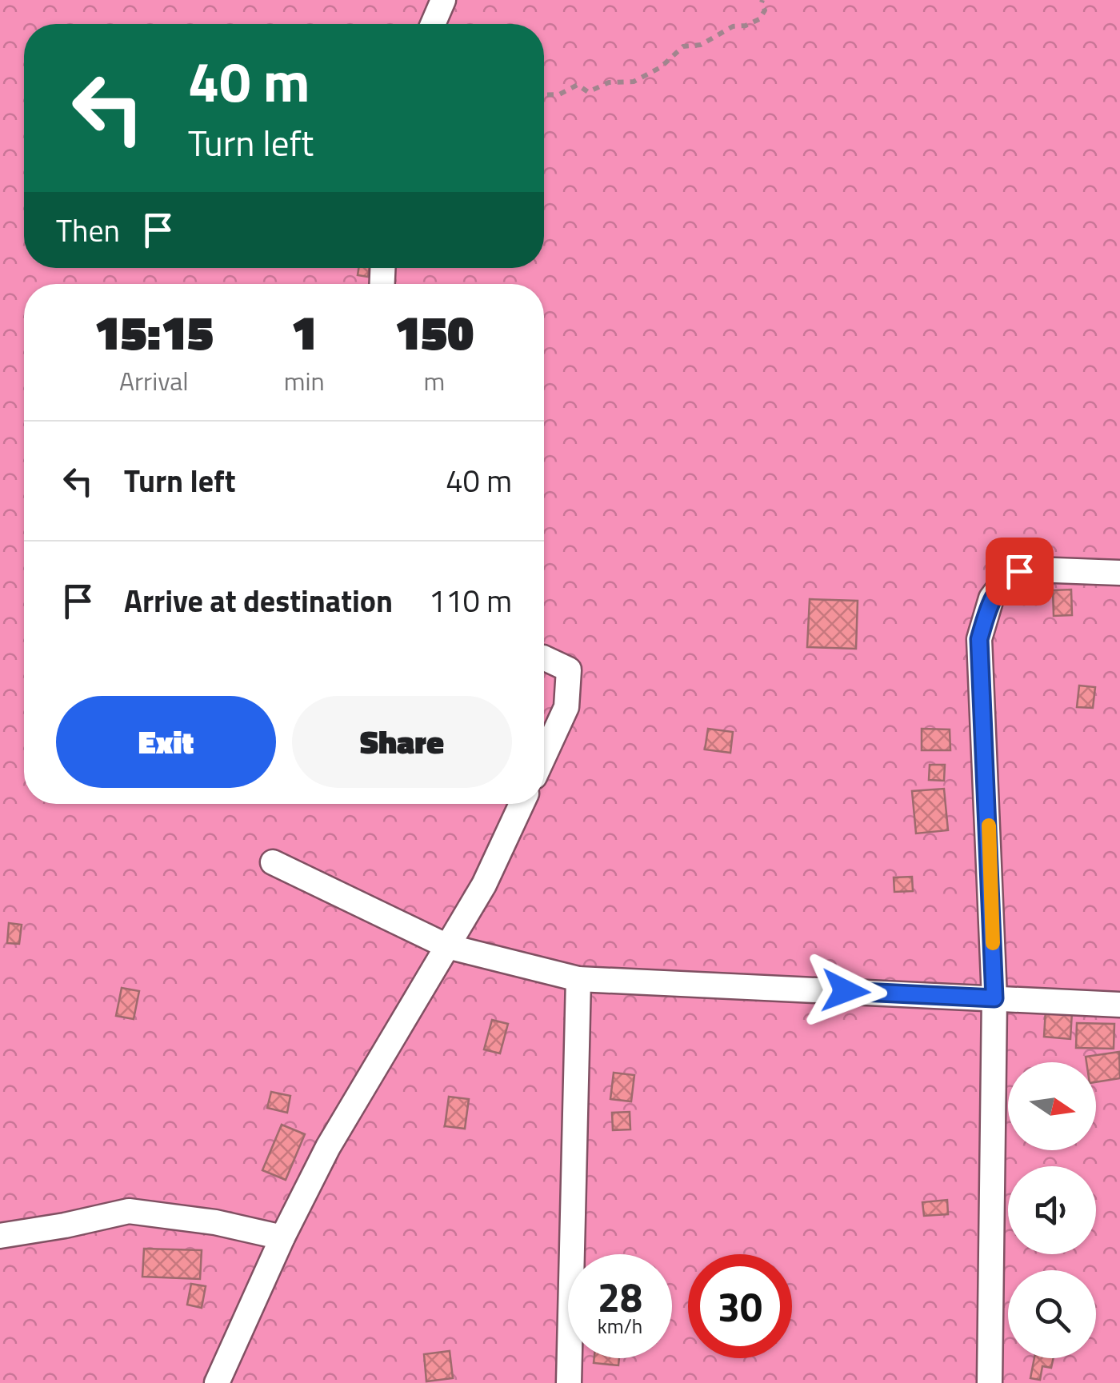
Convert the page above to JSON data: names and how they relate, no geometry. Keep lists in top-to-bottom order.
{
  "north": "right",
  "page": {
    "turn": ["40 m", "Turn left"],
    "then": "Then",
    "eta": [
      "15:15",
      "Arrival",
      "1",
      "min",
      "150",
      "m"
    ],
    "list": [
      {
        "name": "Turn left",
        "value": "40 m"
      },
      {
        "name": "Arrive at destination",
        "value": "110 m"
      }
    ],
    "buttons": ["Exit", "Share"],
    "speed": "28 km/h",
    "limit": "30"
  }
}
